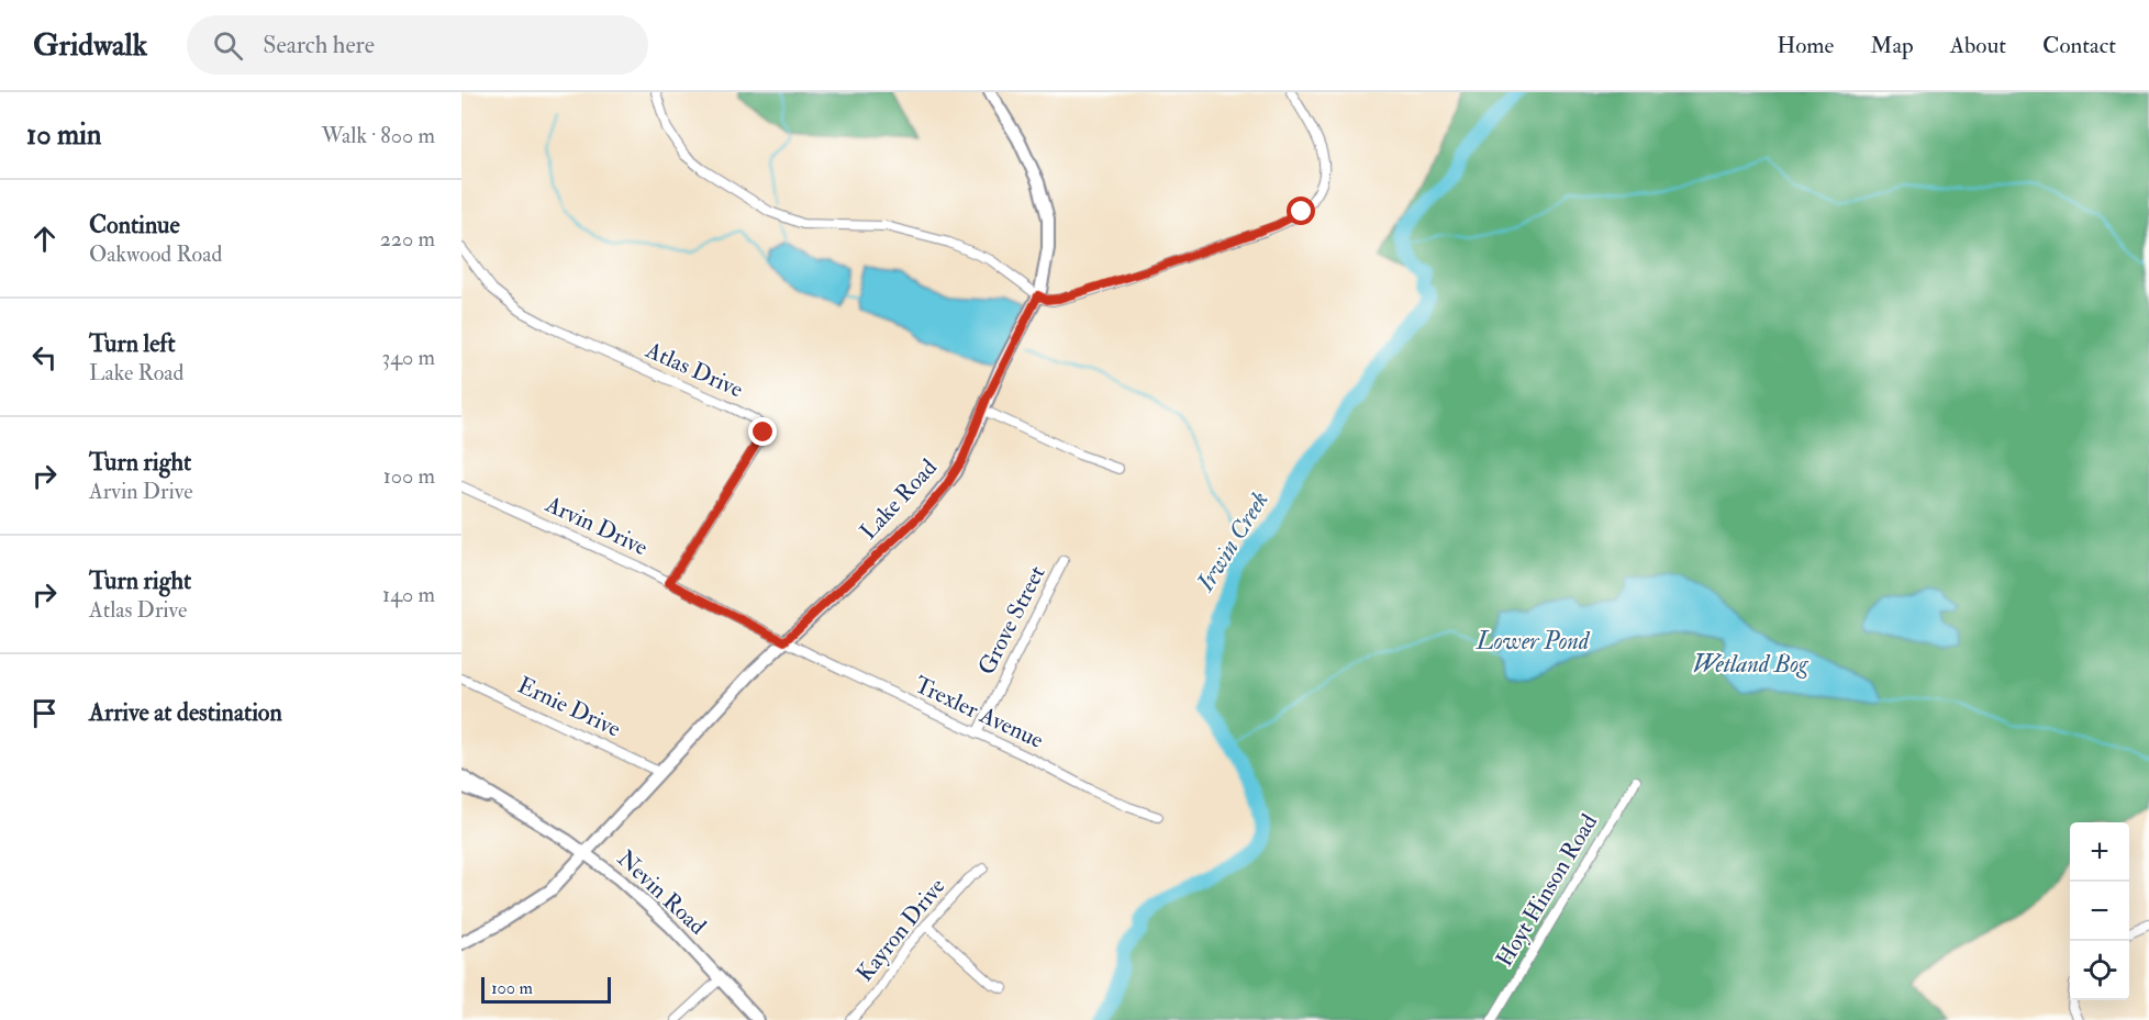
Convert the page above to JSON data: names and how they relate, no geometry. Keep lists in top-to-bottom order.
{
  "streets": {
    "street": [
      "Atlas Drive",
      "Lake Road",
      "Arvin Drive",
      "Grove Street",
      "Ernie Drive",
      "Trexler Avenue",
      "Hoyt Hinson Road",
      "Nevin Road",
      "Kayron Drive"
    ]
  },
  "crossings": [
    ["Atlas Drive", "Arvin Drive"],
    ["Lake Road", "Arvin Drive"],
    ["Lake Road", "Ernie Drive"],
    ["Lake Road", "Trexler Avenue"],
    ["Lake Road", "Nevin Road"],
    ["Arvin Drive", "Trexler Avenue"],
    ["Grove Street", "Trexler Avenue"]
  ],
  "water": ["Irwin Creek", "Lower Pond", "Wetland Bog"],
  "scale_bar": "100 m",
  "page": {
    "header": "Gridwalk",
    "search": "Search here",
    "nav": [
      "Home",
      "Map",
      "About",
      "Contact"
    ],
    "heading": ["10 min", "Walk · 800 m"],
    "list": [
      ["Continue", "Oakwood Road", "220 m"],
      ["Turn left", "Lake Road", "340 m"],
      ["Turn right", "Arvin Drive", "100 m"],
      ["Turn right", "Atlas Drive", "140 m"],
      "Arrive at destination"
    ],
    "map_buttons": ["+", "−"],
    "scale": "100 m"
  }
}
